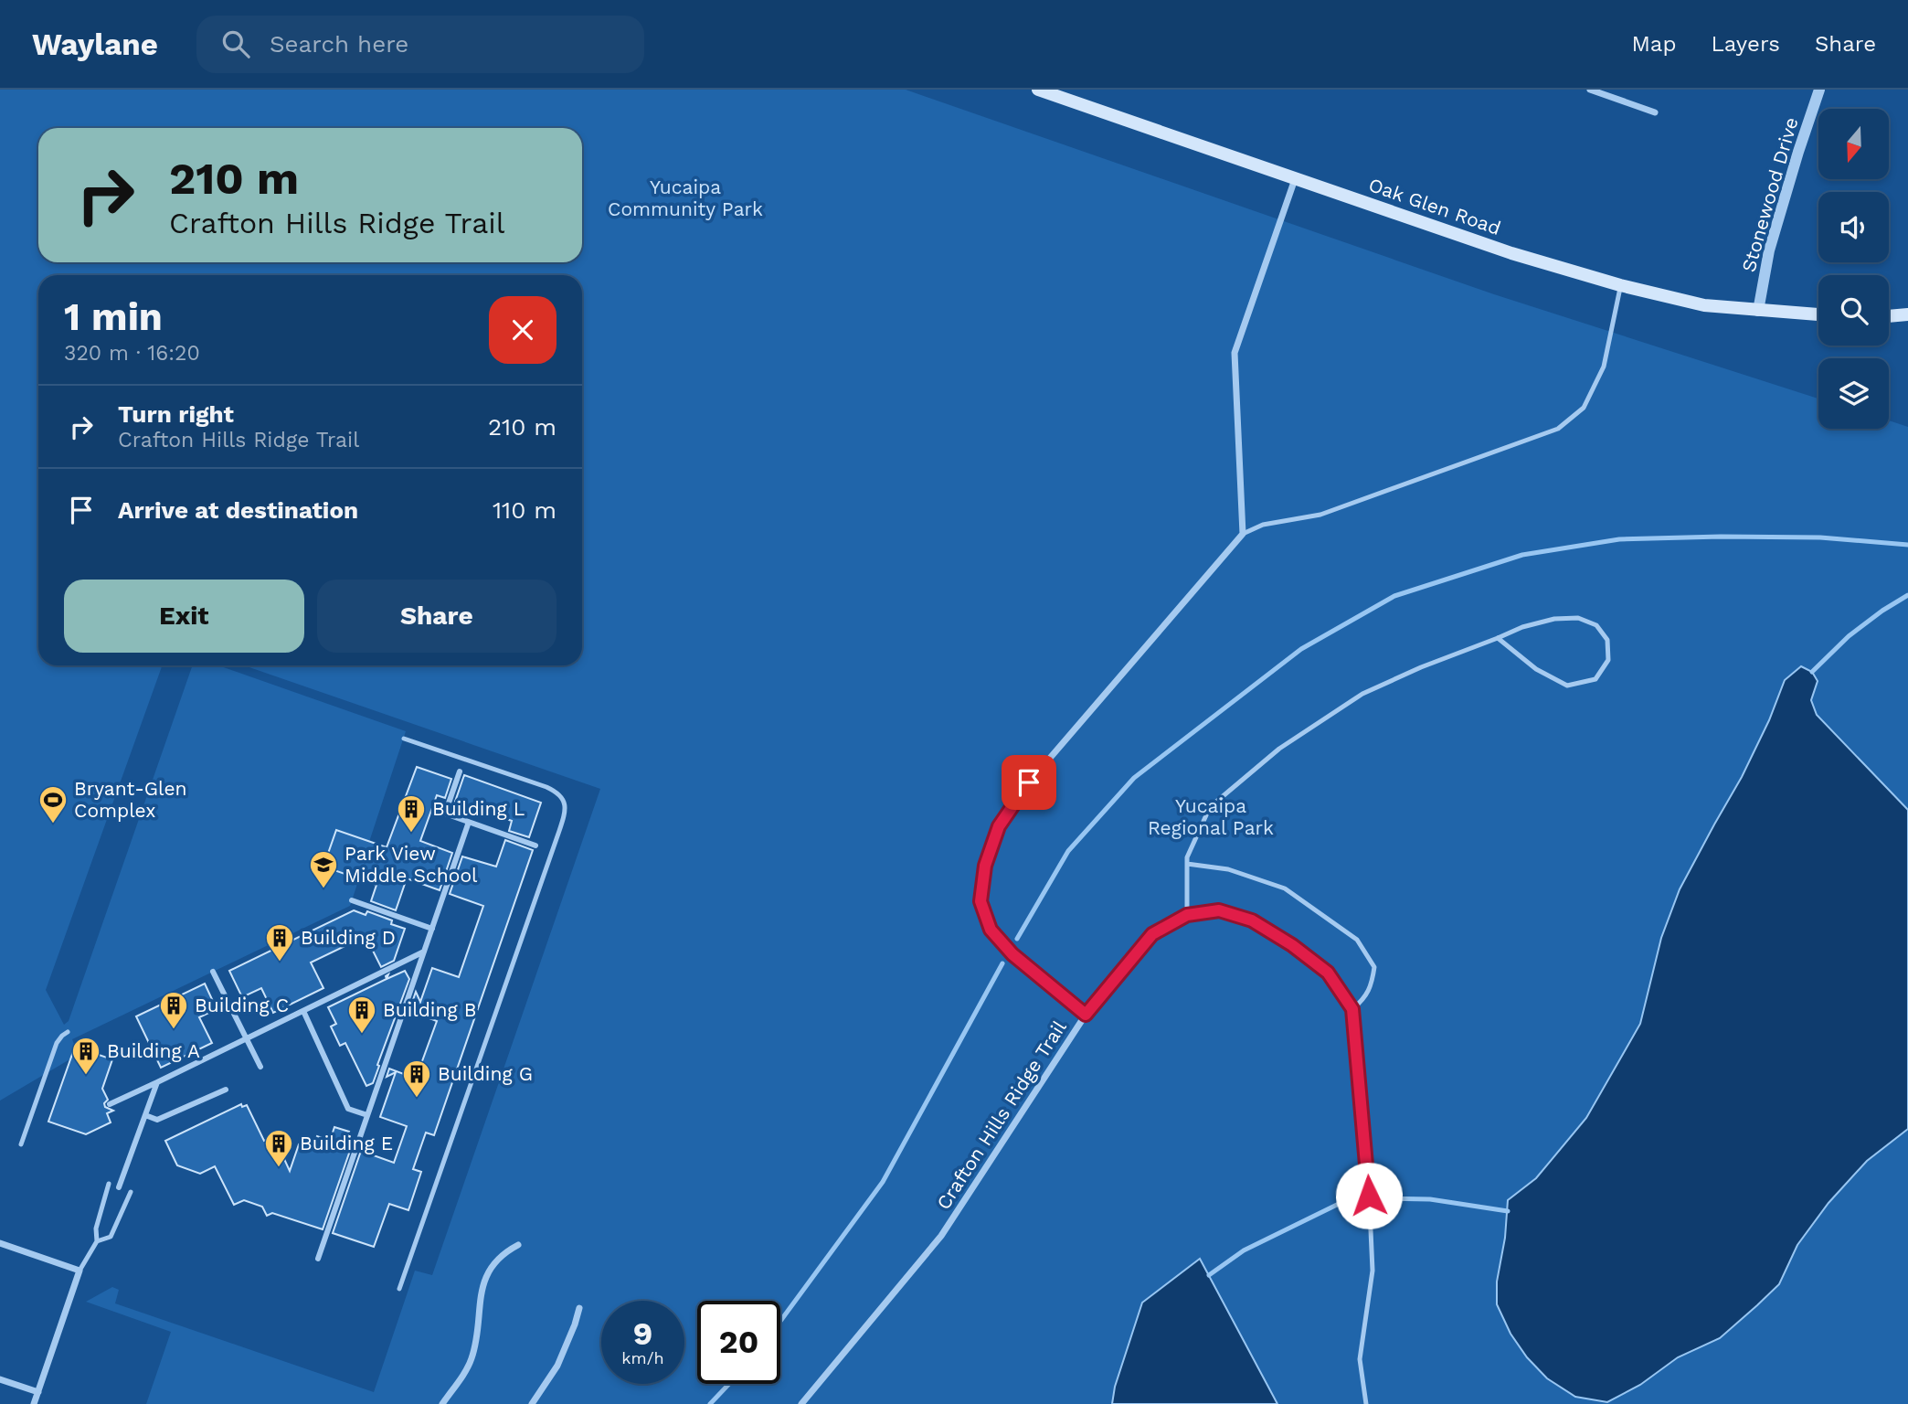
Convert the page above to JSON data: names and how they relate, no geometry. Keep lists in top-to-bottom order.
{
  "streets": {
    "main road": ["Oak Glen Road"],
    "street": ["Stonewood Drive", "Crafton Hills Ridge Trail"]
  },
  "crossings": [
    ["Stonewood Drive", "Oak Glen Road"]
  ],
  "parks": ["Yucaipa Community Park", "Yucaipa Regional Park"],
  "places": {
    "sports": ["Bryant-Glen Complex"],
    "building": [
      "Building L",
      "Building D",
      "Building C",
      "Building B",
      "Building A",
      "Building G",
      "Building E"
    ],
    "school or university": ["Park View Middle School"]
  },
  "north": "bottom",
  "page": {
    "header": "Waylane",
    "search": "Search here",
    "nav": ["Map", "Layers", "Share"],
    "turn": ["210 m", "Crafton Hills Ridge Trail"],
    "heading": ["1 min", "320 m · 16:20"],
    "list": [
      {
        "name": "Turn right",
        "note": "Crafton Hills Ridge Trail",
        "value": "210 m"
      },
      {
        "name": "Arrive at destination",
        "value": "110 m"
      }
    ],
    "buttons": ["Exit", "Share"],
    "speed": "9 km/h",
    "limit": "20"
  }
}
